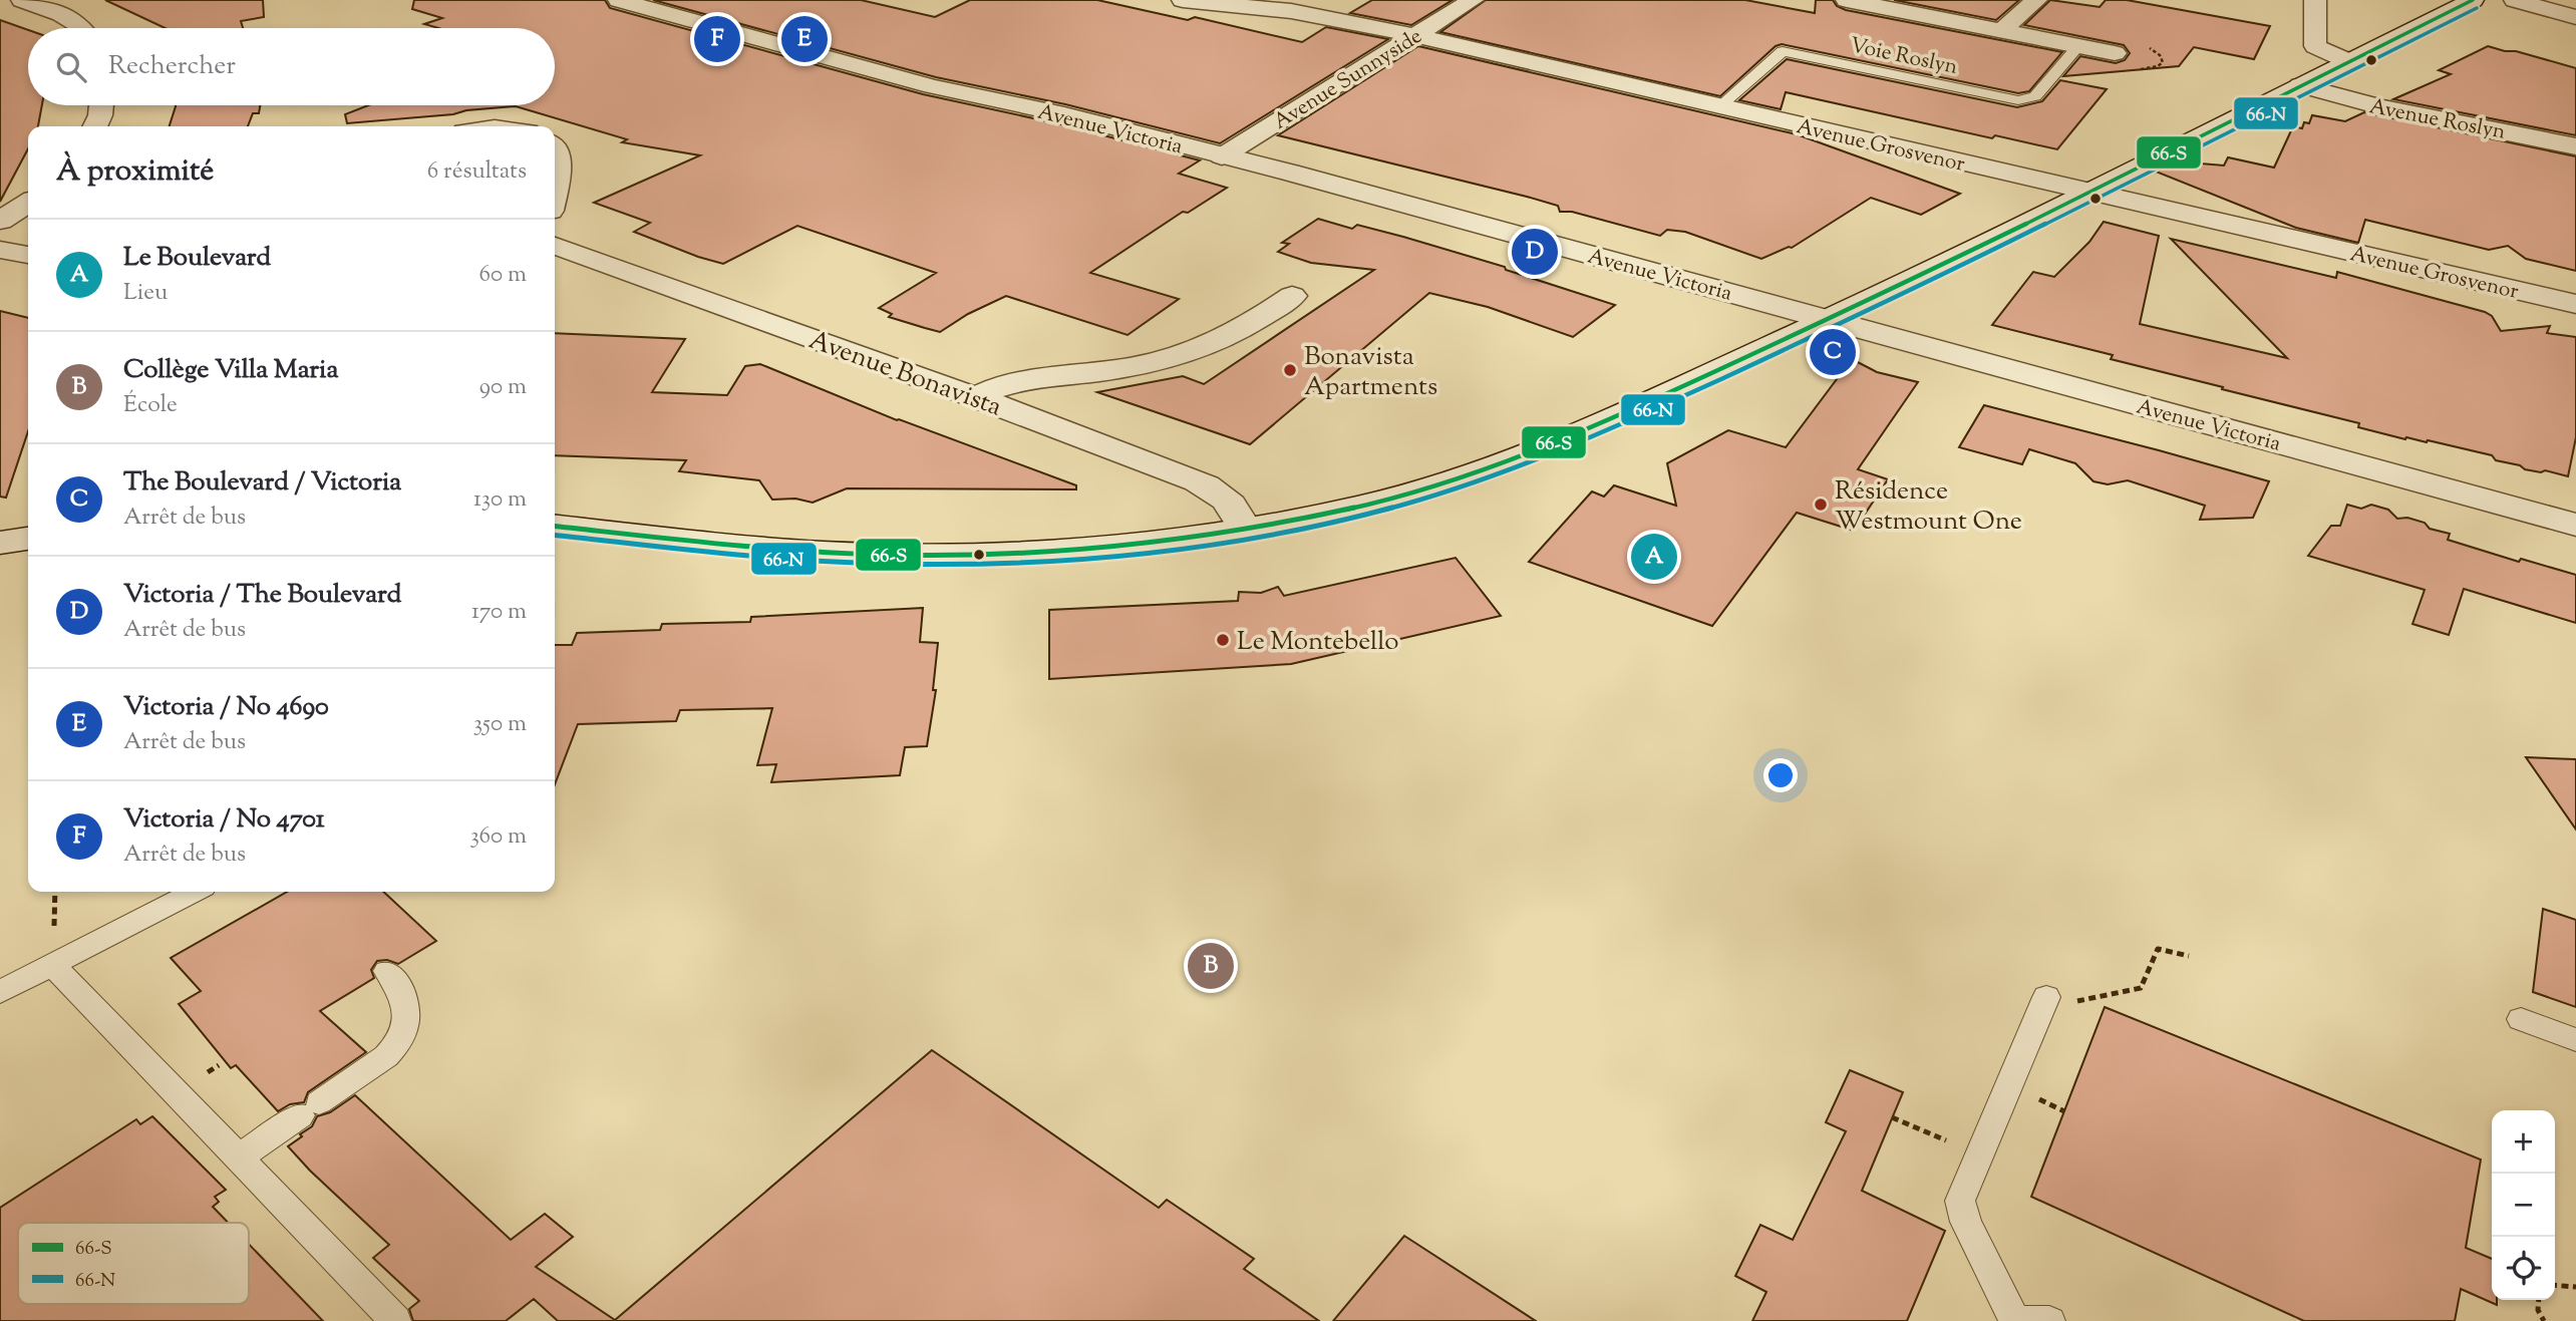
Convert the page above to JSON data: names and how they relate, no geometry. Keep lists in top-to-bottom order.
{
  "streets": {
    "street": [
      "Avenue Sunnyside",
      "Avenue Roslyn",
      "Avenue Victoria",
      "Avenue Grosvenor",
      "Avenue Bonavista"
    ],
    "lane": ["Voie Roslyn"]
  },
  "crossings": [
    ["Voie Roslyn", "Avenue Grosvenor"],
    ["Avenue Sunnyside", "Avenue Victoria"],
    ["Avenue Sunnyside", "Avenue Grosvenor"]
  ],
  "places": ["Bonavista Apartments", "Résidence Westmount One", "Le Montebello"],
  "lines": ["transit line 66-S", "transit line 66-N"],
  "legend": ["66-S", "66-N"],
  "page": {
    "pins": [
      "E",
      "F",
      "D",
      "C",
      "A",
      "B"
    ],
    "search": "Rechercher",
    "heading": ["À proximité", "6 résultats"],
    "list": [
      {
        "mark": "A",
        "name": "Le Boulevard",
        "note": "Lieu",
        "value": "60 m"
      },
      {
        "mark": "B",
        "name": "Collège Villa Maria",
        "note": "École",
        "value": "90 m"
      },
      {
        "mark": "C",
        "name": "The Boulevard / Victoria",
        "note": "Arrêt de bus",
        "value": "130 m"
      },
      {
        "mark": "D",
        "name": "Victoria / The Boulevard",
        "note": "Arrêt de bus",
        "value": "170 m"
      },
      {
        "mark": "E",
        "name": "Victoria / No 4690",
        "note": "Arrêt de bus",
        "value": "350 m"
      },
      {
        "mark": "F",
        "name": "Victoria / No 4701",
        "note": "Arrêt de bus",
        "value": "360 m"
      }
    ],
    "map_buttons": ["+", "−"]
  }
}
